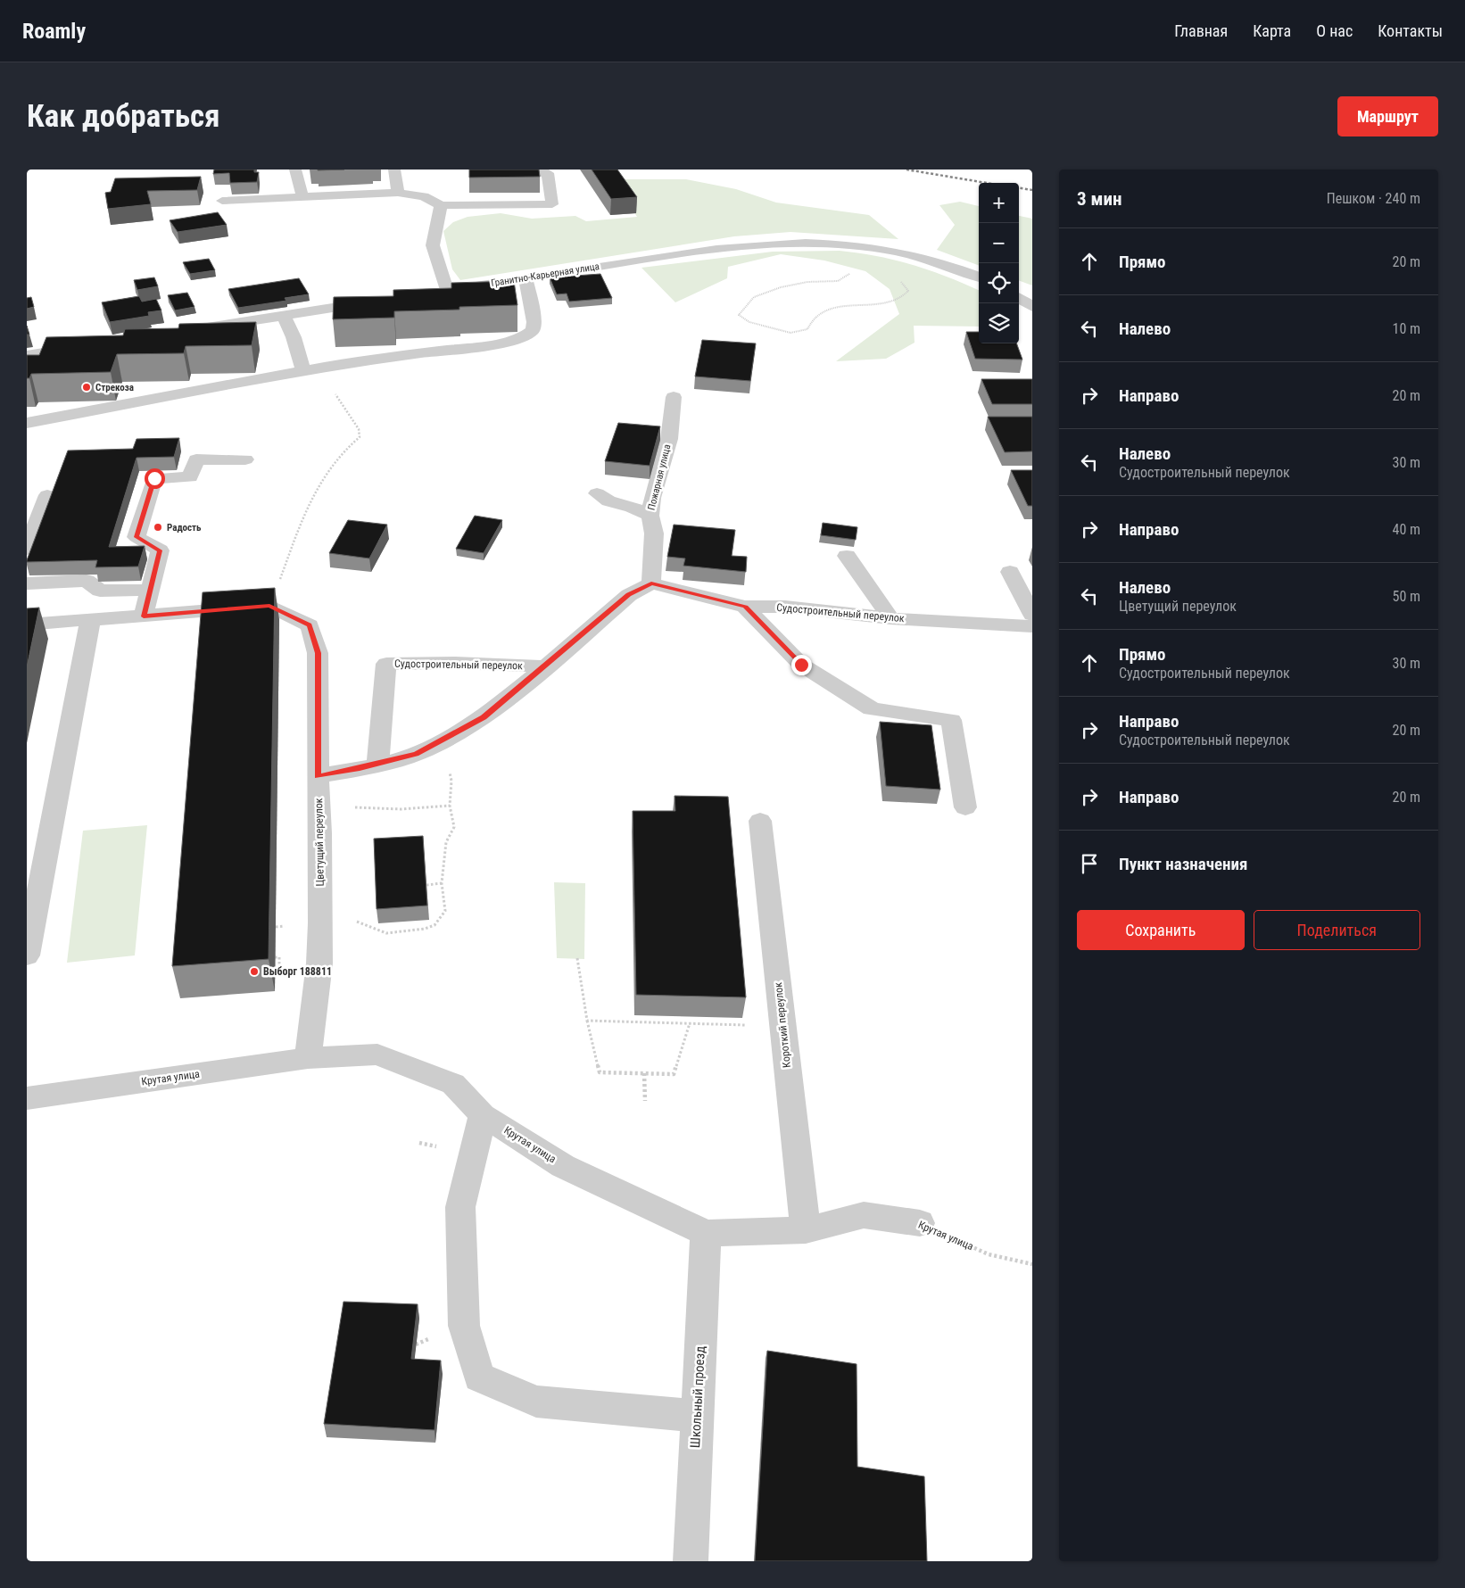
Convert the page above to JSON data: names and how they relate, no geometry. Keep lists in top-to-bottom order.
{
  "streets": {
    "street": [
      "Гранитно-Карьерная улица",
      "Пожарная улица",
      "Судостроительный переулок",
      "Цветущий переулок",
      "Короткий переулок",
      "Крутая улица",
      "Школьный проезд"
    ]
  },
  "crossings": [
    ["Пожарная улица", "Судостроительный переулок"],
    ["Цветущий переулок", "Крутая улица"],
    ["Короткий переулок", "Крутая улица"],
    ["Крутая улица", "Школьный проезд"]
  ],
  "places": ["Стрекоза", "Радость", "Выборг 188811"],
  "page": {
    "header": "Roamly",
    "nav": [
      "Главная",
      "Карта",
      "О нас",
      "Контакты"
    ],
    "buttons": [
      "Маршрут",
      ["Сохранить", "Поделиться"]
    ],
    "title": "Как добраться",
    "heading": ["3 мин", "Пешком · 240 m"],
    "map_buttons": ["+", "−"],
    "list": [
      ["Прямо", "20 m"],
      ["Налево", "10 m"],
      ["Направо", "20 m"],
      ["Налево", "Судостроительный переулок", "30 m"],
      ["Направо", "40 m"],
      ["Налево", "Цветущий переулок", "50 m"],
      ["Прямо", "Судостроительный переулок", "30 m"],
      ["Направо", "Судостроительный переулок", "20 m"],
      ["Направо", "20 m"],
      "Пункт назначения"
    ]
  }
}
